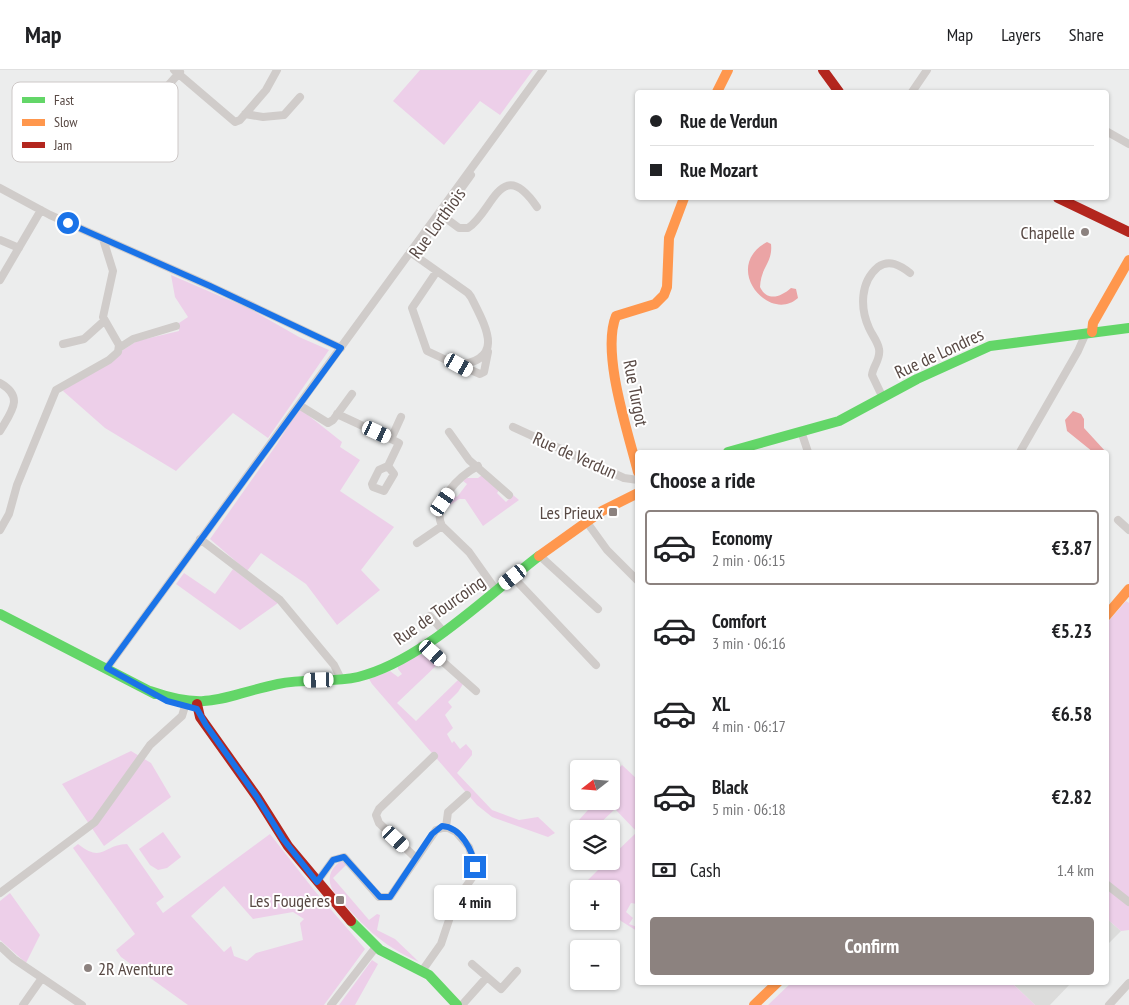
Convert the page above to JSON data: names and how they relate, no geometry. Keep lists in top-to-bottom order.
{
  "streets": {
    "main road": ["Rue de Londres", "Rue Turgot", "Rue de Tourcoing"],
    "street": ["Rue Lorthiois", "Rue de Verdun"]
  },
  "crossings": [
    ["Rue Lorthiois", "Rue de Tourcoing"]
  ],
  "places": {
    "other": ["Chapelle", "2R Aventure"],
    "transit": ["Les Prieux", "Les Fougères"]
  },
  "legend": ["Fast", "Slow", "Jam"],
  "north": "left",
  "page": {
    "header": "Map",
    "nav": ["Map", "Layers", "Share"],
    "banner": ["Rue de Verdun", "Rue Mozart"],
    "heading": "Choose a ride",
    "list": [
      {
        "name": "Economy",
        "note": "2 min · 06:15",
        "value": "€3.87"
      },
      {
        "name": "Comfort",
        "note": "3 min · 06:16",
        "value": "€5.23"
      },
      {
        "name": "XL",
        "note": "4 min · 06:17",
        "value": "€6.58"
      },
      {
        "name": "Black",
        "note": "5 min · 06:18",
        "value": "€2.82"
      }
    ],
    "map_buttons": ["+", "−"],
    "pay": ["Cash", "1.4 km"],
    "bubble": "4 min",
    "buttons": "Confirm"
  }
}
